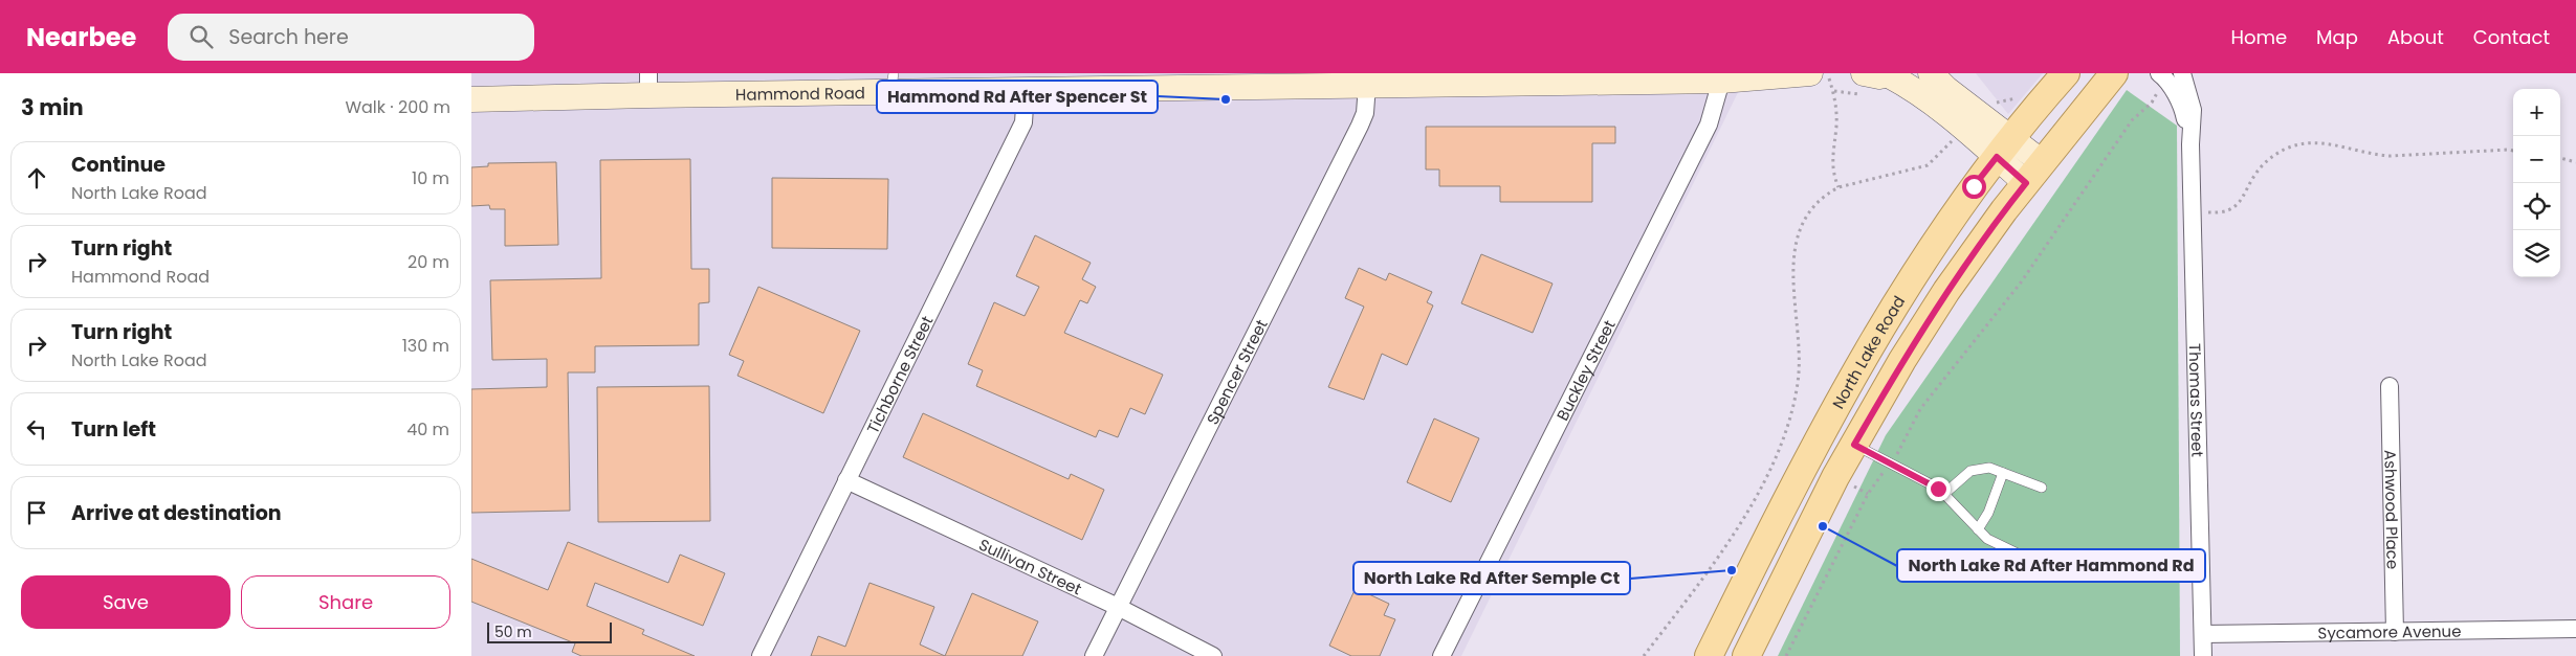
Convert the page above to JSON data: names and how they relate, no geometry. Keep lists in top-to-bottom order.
{
  "streets": {
    "main road": ["Hammond Road", "North Lake Road"],
    "street": [
      "Buckley Street",
      "Spencer Street",
      "Tichborne Street",
      "Thomas Street",
      "Ashwood Place",
      "Sullivan Street",
      "Sycamore Avenue"
    ]
  },
  "crossings": [
    ["Hammond Road", "Buckley Street"],
    ["Hammond Road", "Spencer Street"],
    ["Hammond Road", "Tichborne Street"],
    ["Spencer Street", "Sullivan Street"],
    ["Tichborne Street", "Sullivan Street"],
    ["Thomas Street", "Sycamore Avenue"],
    ["Ashwood Place", "Sycamore Avenue"]
  ],
  "places": ["Hammond Rd After Spencer St", "North Lake Rd After Hammond Rd", "North Lake Rd After Semple Ct"],
  "scale_bar": "50 m",
  "page": {
    "header": "Nearbee",
    "search": "Search here",
    "nav": [
      "Home",
      "Map",
      "About",
      "Contact"
    ],
    "heading": ["3 min", "Walk · 200 m"],
    "map_buttons": ["+", "−"],
    "list": [
      ["Continue", "North Lake Road", "10 m"],
      ["Turn right", "Hammond Road", "20 m"],
      ["Turn right", "North Lake Road", "130 m"],
      ["Turn left", "40 m"],
      "Arrive at destination"
    ],
    "buttons": ["Save", "Share"],
    "scale": "50 m"
  }
}
